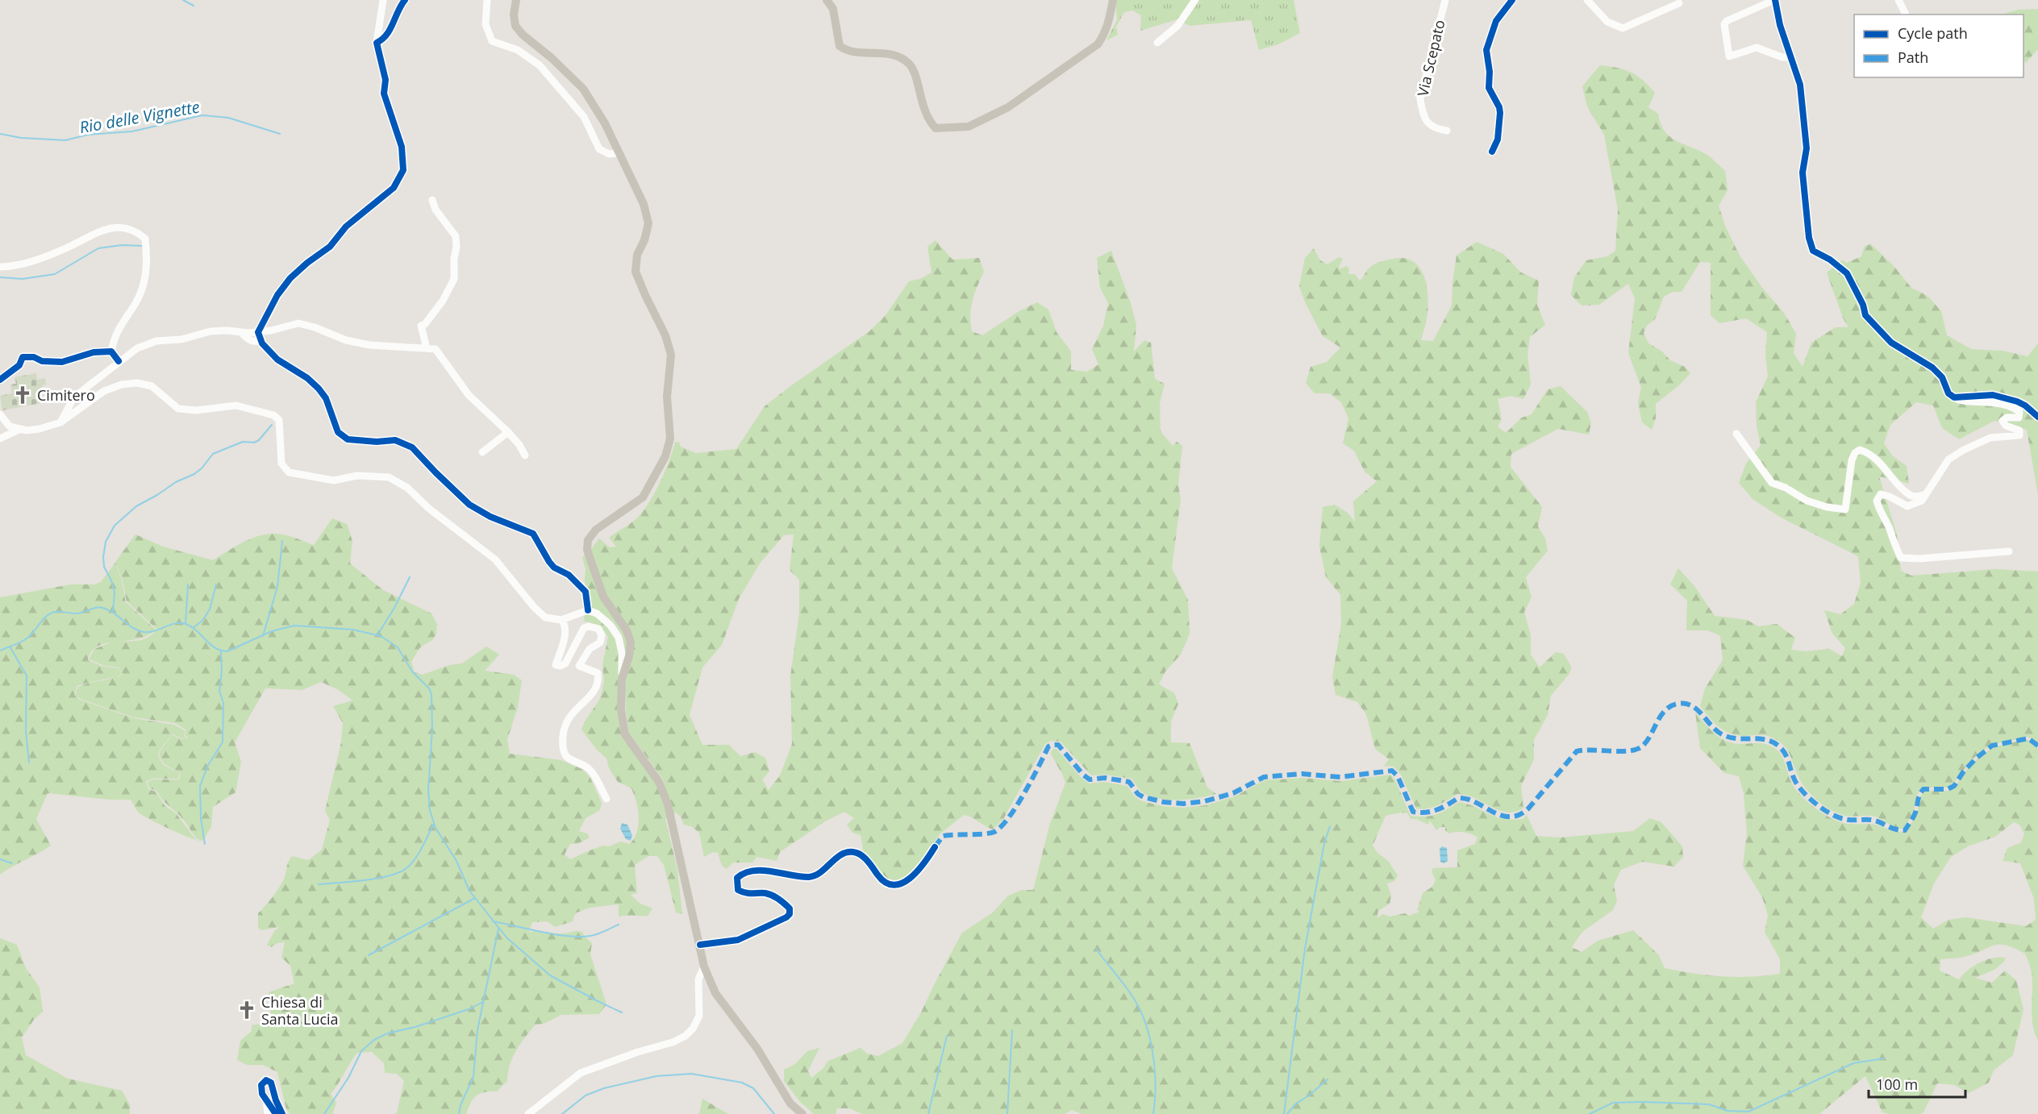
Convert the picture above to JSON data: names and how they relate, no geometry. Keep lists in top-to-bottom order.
{
  "streets": {
    "street": ["Via Scepato"]
  },
  "water": ["Rio delle Vignette"],
  "places": {
    "church": ["Cimitero", "Chiesa di Santa Lucia"]
  },
  "legend": ["Cycle path", "Path"],
  "scale_bar": "100 m"
}
